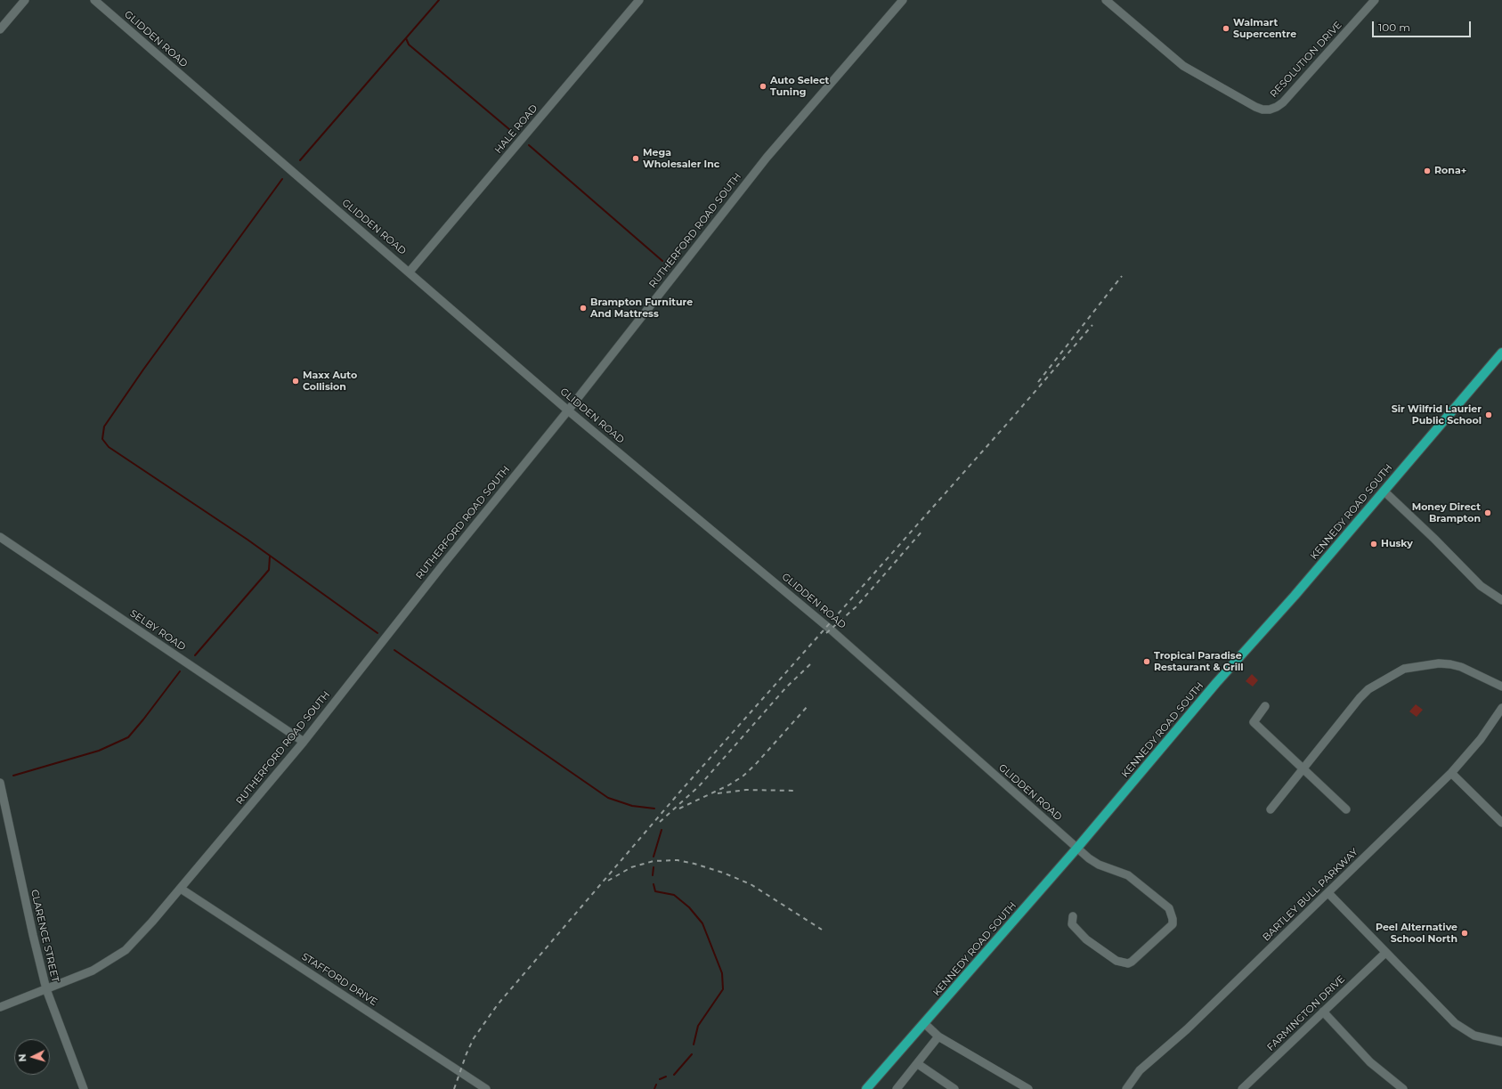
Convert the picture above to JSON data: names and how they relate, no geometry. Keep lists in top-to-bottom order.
{
  "streets": {
    "main road": ["KENNEDY ROAD SOUTH"],
    "street": [
      "GLIDDEN ROAD",
      "RESOLUTION DRIVE",
      "HALE ROAD",
      "RUTHERFORD ROAD SOUTH",
      "SELBY ROAD",
      "BARTLEY BULL PARKWAY",
      "CLARENCE STREET",
      "STAFFORD DRIVE",
      "FARMINGTON DRIVE"
    ]
  },
  "crossings": [
    ["GLIDDEN ROAD", "HALE ROAD"],
    ["GLIDDEN ROAD", "RUTHERFORD ROAD SOUTH"],
    ["GLIDDEN ROAD", "KENNEDY ROAD SOUTH"],
    ["RUTHERFORD ROAD SOUTH", "SELBY ROAD"],
    ["RUTHERFORD ROAD SOUTH", "CLARENCE STREET"],
    ["RUTHERFORD ROAD SOUTH", "STAFFORD DRIVE"]
  ],
  "places": [
    "Walmart Supercentre",
    "Auto Select Tuning",
    "Mega Wholesaler Inc",
    "Rona+",
    "Brampton Furniture And Mattress",
    "Maxx Auto Collision",
    "Sir Wilfrid Laurier Public School",
    "Money Direct Brampton",
    "Husky",
    "Tropical Paradise Restaurant & Grill",
    "Peel Alternative School North"
  ],
  "scale_bar": "100 m",
  "north": "left"
}
